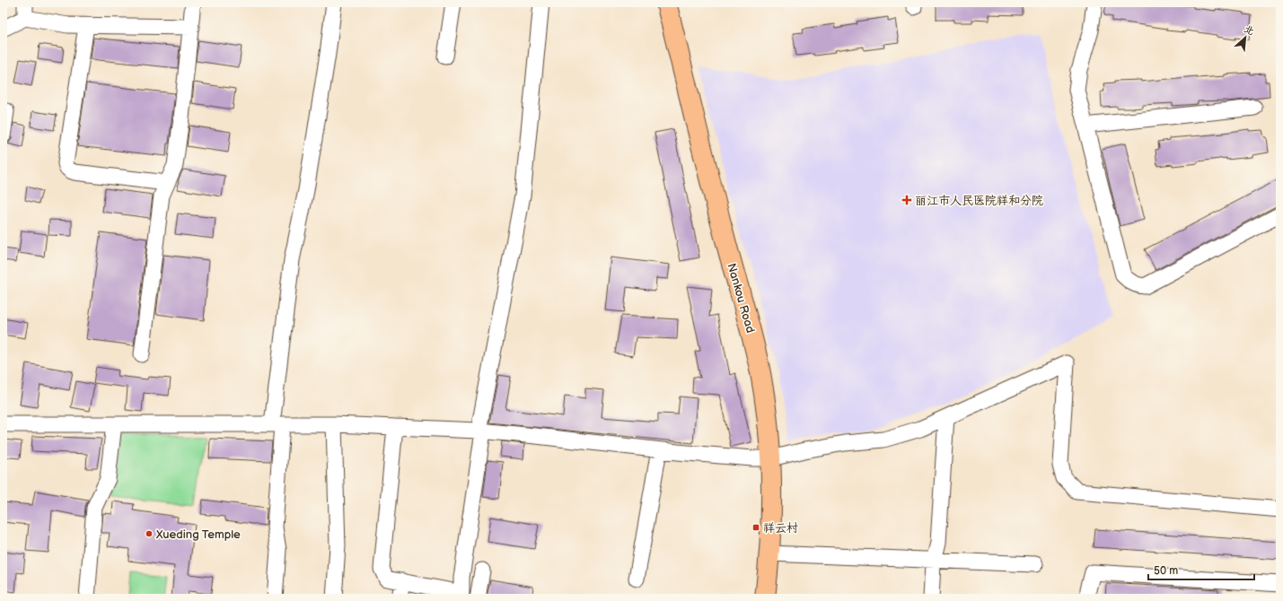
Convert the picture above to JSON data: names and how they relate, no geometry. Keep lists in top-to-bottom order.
{
  "streets": {
    "main road": ["Nankou Road"]
  },
  "places": {
    "health": ["丽江市人民医院祥和分院"],
    "transit": ["祥云村"],
    "other": ["Xueding Temple"]
  },
  "scale_bar": "50 m",
  "north": "top right"
}
